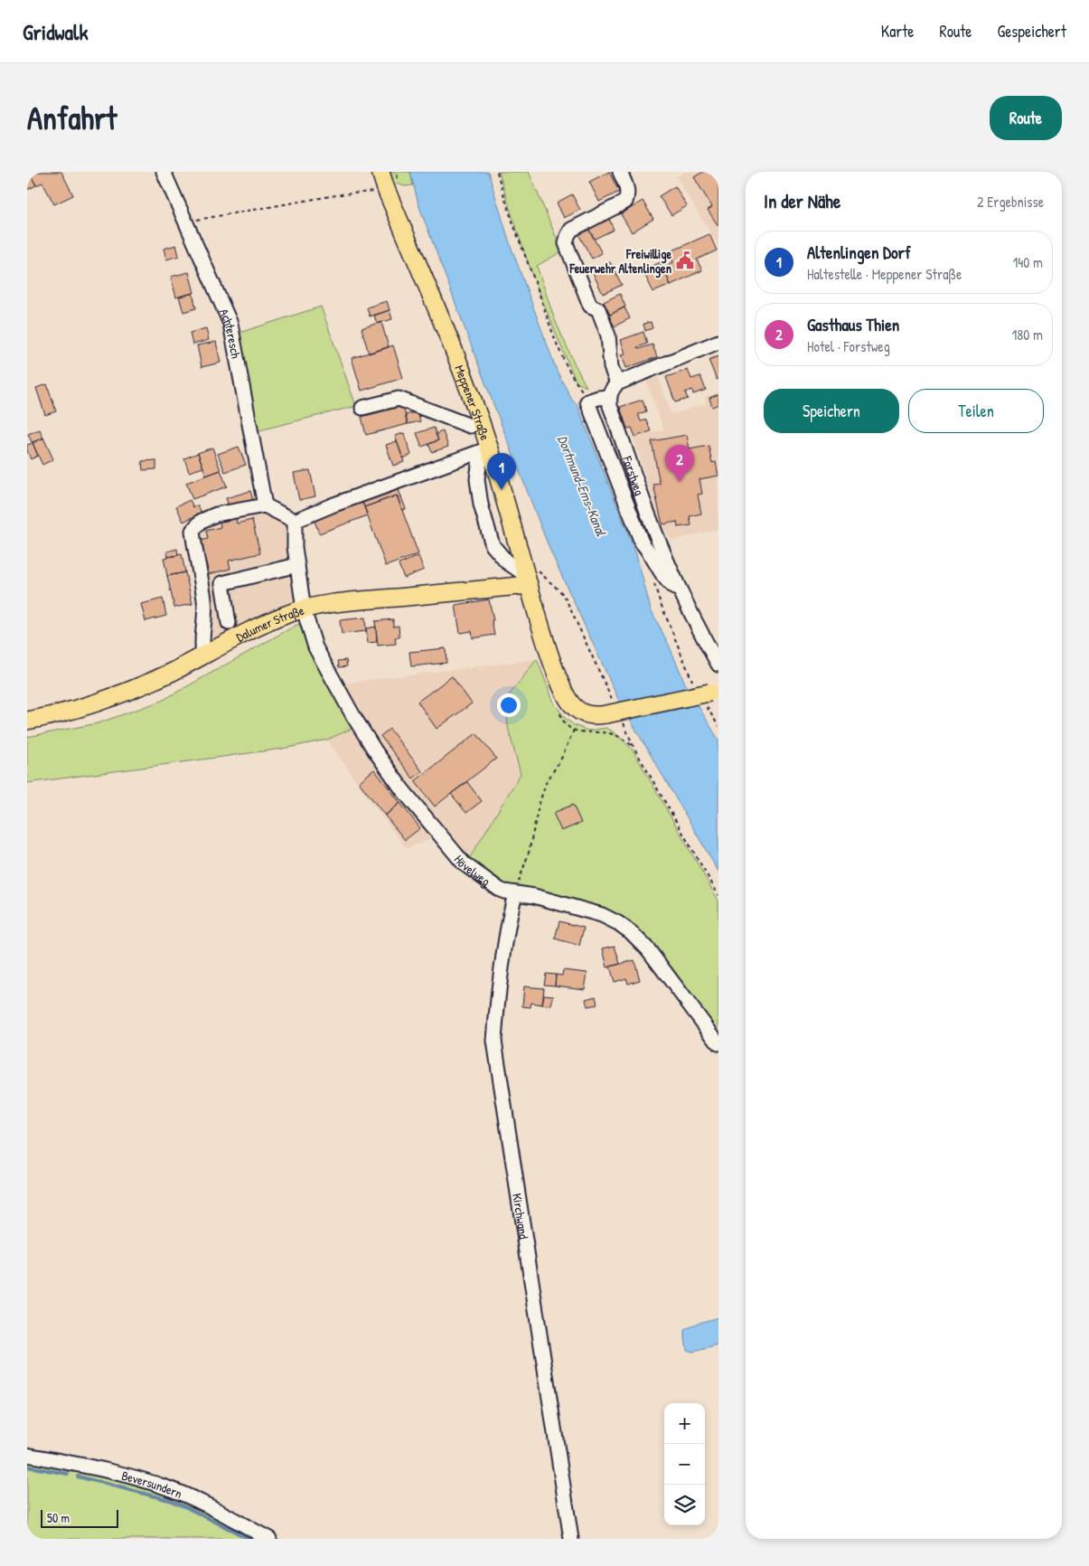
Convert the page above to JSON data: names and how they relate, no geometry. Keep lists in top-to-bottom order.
{
  "streets": {
    "main road": ["Meppener Straße", "Dalumer Straße"],
    "street": [
      "Achteresch",
      "Forstweg",
      "Hövelweg",
      "Kirchwand",
      "Beversundern"
    ]
  },
  "crossings": [
    ["Meppener Straße", "Dalumer Straße"],
    ["Dalumer Straße", "Hövelweg"],
    ["Hövelweg", "Kirchwand"]
  ],
  "water": ["Dortmund-Ems-Kanal"],
  "places": {
    "public building": ["Freiwillige Feuerwehr Altenlingen"]
  },
  "scale_bar": "50 m",
  "page": {
    "header": "Gridwalk",
    "nav": ["Karte", "Route", "Gespeichert"],
    "buttons": [
      "Route",
      ["Speichern", "Teilen"]
    ],
    "title": "Anfahrt",
    "heading": ["In der Nähe", "2 Ergebnisse"],
    "list": [
      {
        "mark": "1",
        "name": "Altenlingen Dorf",
        "note": "Haltestelle · Meppener Straße",
        "value": "140 m"
      },
      {
        "mark": "2",
        "name": "Gasthaus Thien",
        "note": "Hotel · Forstweg",
        "value": "180 m"
      }
    ],
    "pins": ["2", "1"],
    "map_buttons": ["+", "−"],
    "scale": "50 m"
  }
}
